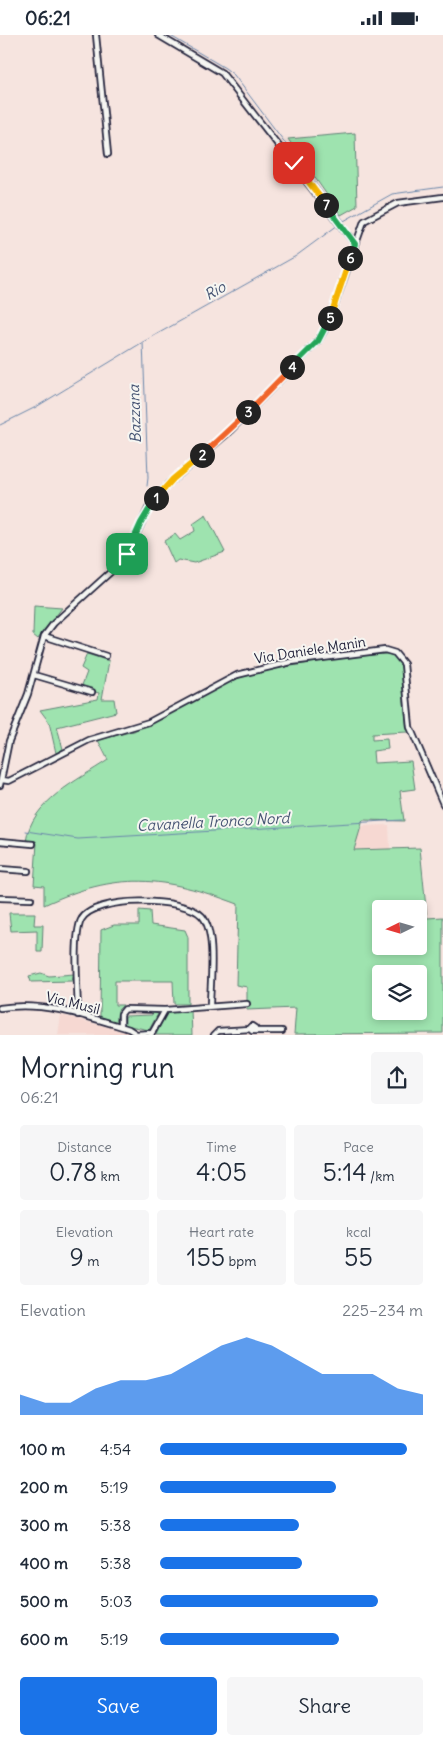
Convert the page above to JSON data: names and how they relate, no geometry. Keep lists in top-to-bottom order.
{
  "streets": {
    "street": ["Via Daniele Manin", "Via Musil"]
  },
  "water": ["Rio", "Bazzana", "Cavanella Tronco Nord"],
  "north": "left",
  "page": {
    "status": "06:21",
    "pins": [
      "7",
      "6",
      "5",
      "4",
      "3",
      "2",
      "1"
    ],
    "heading": ["Morning run", "06:21"],
    "stats": [
      ["Distance", "0.78 km"],
      ["Time", "4:05"],
      ["Pace", "5:14 /km"],
      ["Elevation", "9 m"],
      ["Heart rate", "155 bpm"],
      ["kcal", "55"]
    ],
    "chart": ["Elevation", "225–234 m"],
    "list": [
      {
        "name": "100 m",
        "note": "4:54"
      },
      {
        "name": "200 m",
        "note": "5:19"
      },
      {
        "name": "300 m",
        "note": "5:38"
      },
      {
        "name": "400 m",
        "note": "5:38"
      },
      {
        "name": "500 m",
        "note": "5:03"
      },
      {
        "name": "600 m",
        "note": "5:19"
      }
    ],
    "buttons": ["Save", "Share"]
  }
}
